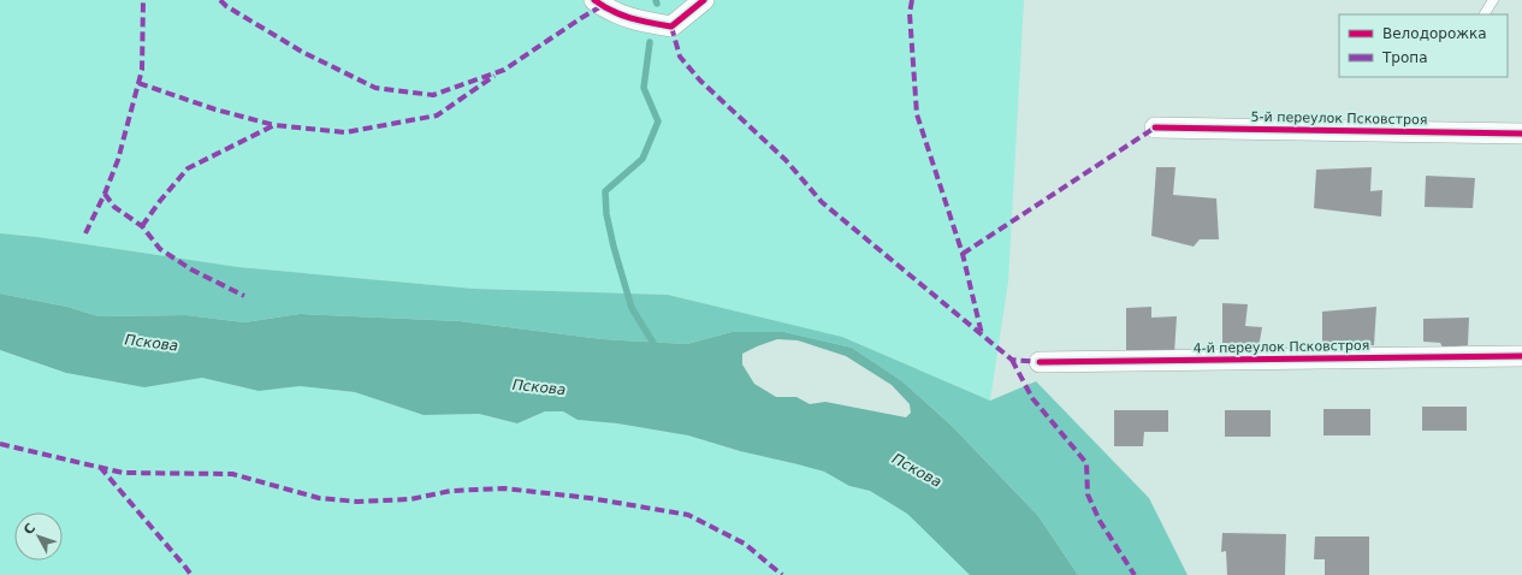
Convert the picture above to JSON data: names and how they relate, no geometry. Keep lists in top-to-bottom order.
{
  "streets": {
    "street": ["5-й переулок Псковстроя", "4-й переулок Псковстроя"]
  },
  "water": ["Пскова"],
  "legend": ["Велодорожка", "Тропа"],
  "north": "top left"
}
